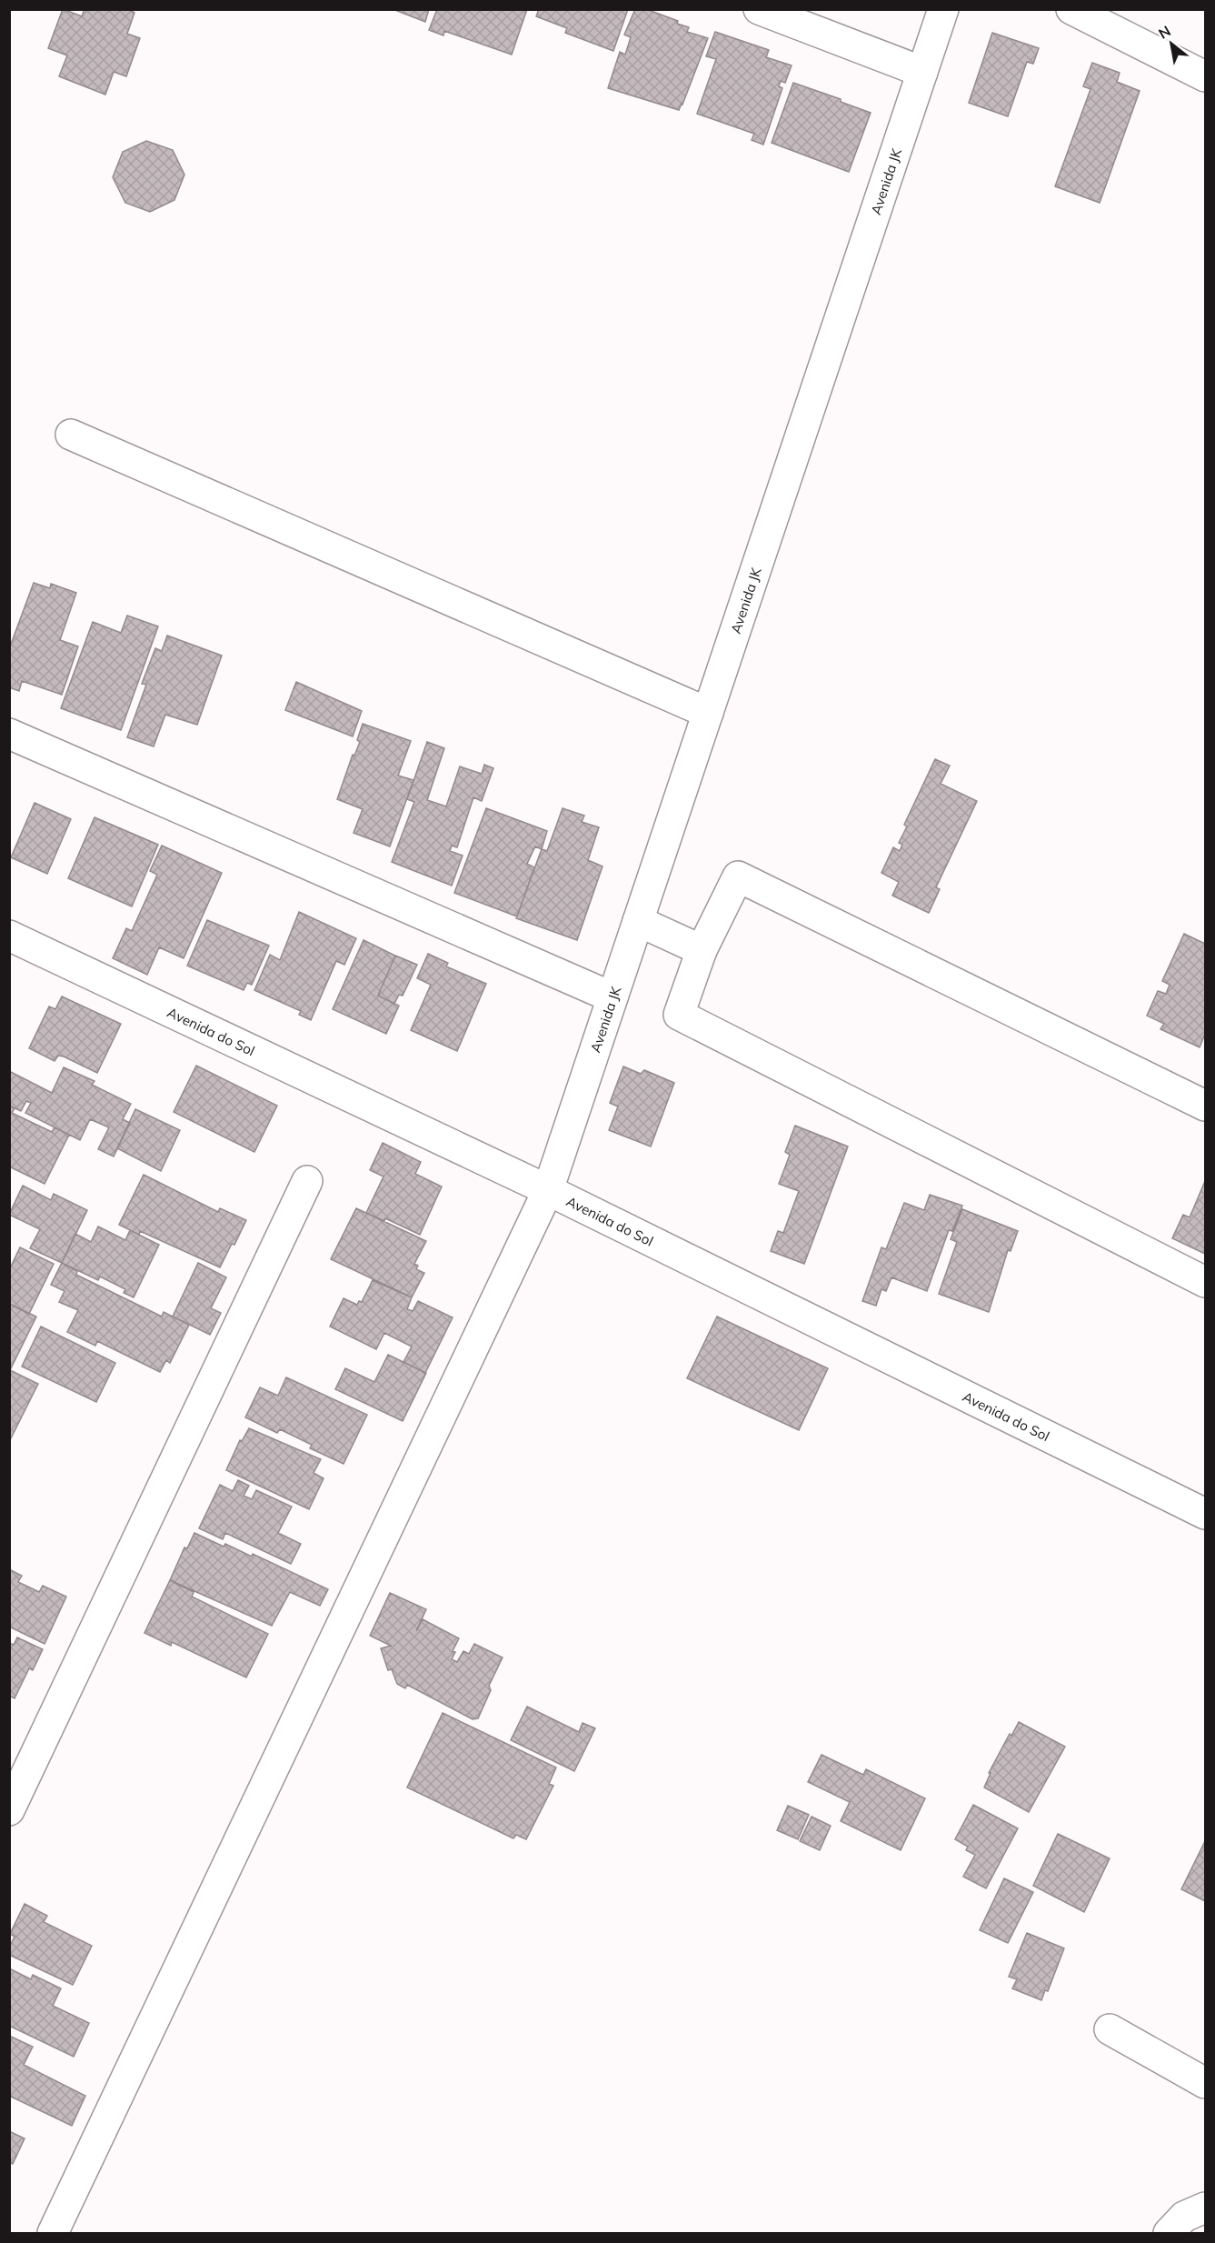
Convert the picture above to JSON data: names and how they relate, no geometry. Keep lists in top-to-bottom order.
{
  "streets": {
    "street": ["Avenida JK", "Avenida do Sol"]
  },
  "crossings": [
    ["Avenida JK", "Avenida do Sol"]
  ],
  "north": "top left"
}
